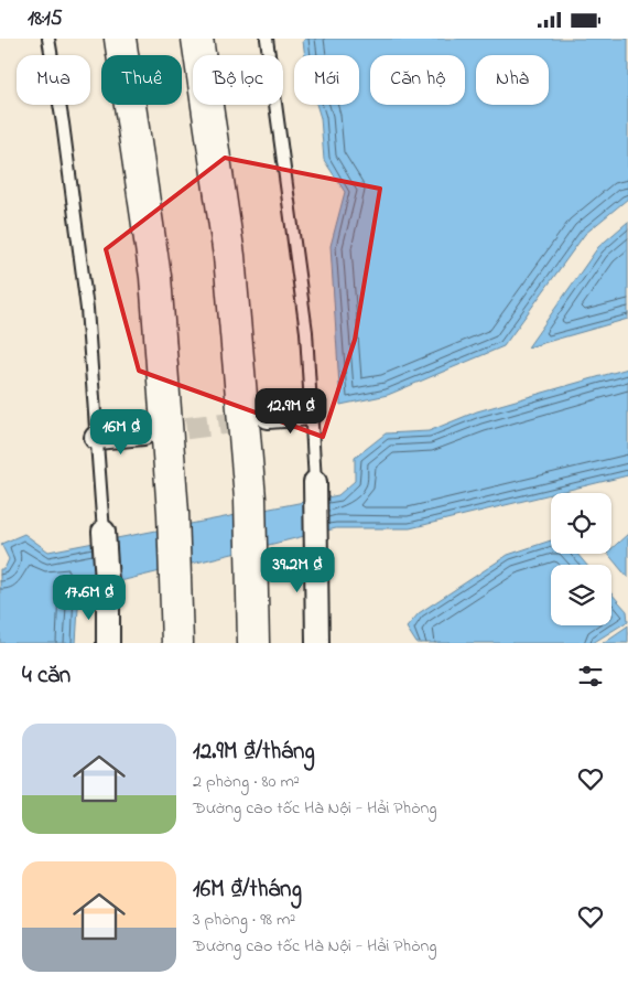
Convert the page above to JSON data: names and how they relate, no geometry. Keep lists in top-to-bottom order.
{
  "page": {
    "status": "18:15",
    "chip": [
      "Mua",
      "Thuê",
      "Bộ lọc",
      "Mới",
      "Căn hộ",
      "Nhà"
    ],
    "price": [
      "12.9M ₫",
      "16M ₫",
      "39.2M ₫",
      "17.6M ₫"
    ],
    "heading": "4 căn",
    "list": [
      {
        "name": "12.9M ₫/tháng",
        "note": "2 phòng · 80 m² · Đường cao tốc Hà Nội - Hải Phòng"
      },
      {
        "name": "16M ₫/tháng",
        "note": "3 phòng · 98 m² · Đường cao tốc Hà Nội - Hải Phòng"
      }
    ]
  }
}
